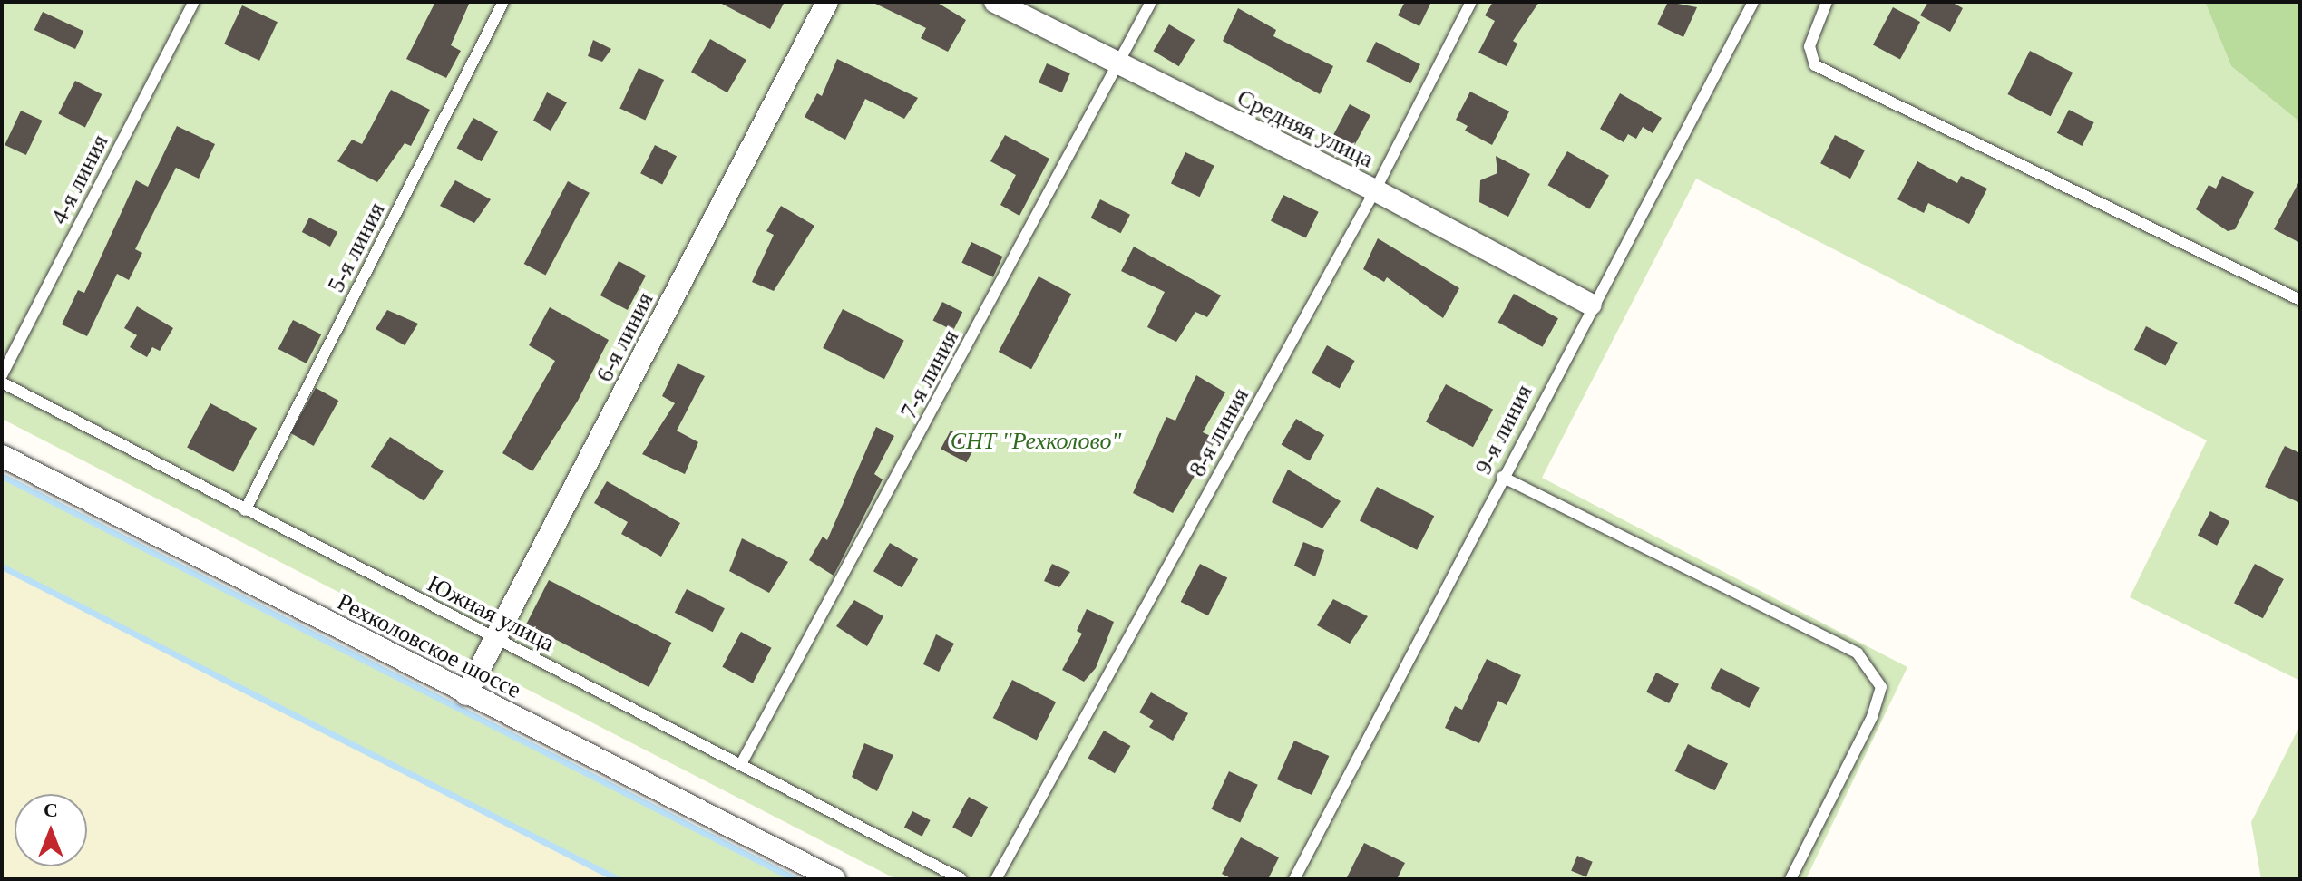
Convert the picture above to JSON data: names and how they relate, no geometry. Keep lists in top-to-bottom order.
{
  "streets": {
    "street": ["Средняя улица", "6-я линия", "Рехколовское шоссе"],
    "lane": [
      "4-я линия",
      "5-я линия",
      "7-я линия",
      "9-я линия",
      "8-я линия",
      "Южная улица"
    ]
  },
  "crossings": [
    ["Средняя улица", "7-я линия"],
    ["Средняя улица", "9-я линия"],
    ["Средняя улица", "8-я линия"],
    ["5-я линия", "Южная улица"],
    ["6-я линия", "Южная улица"],
    ["6-я линия", "Рехколовское шоссе"],
    ["7-я линия", "Южная улица"]
  ],
  "parks": ["СНТ \"Рехколово\""],
  "north": "top"
}
